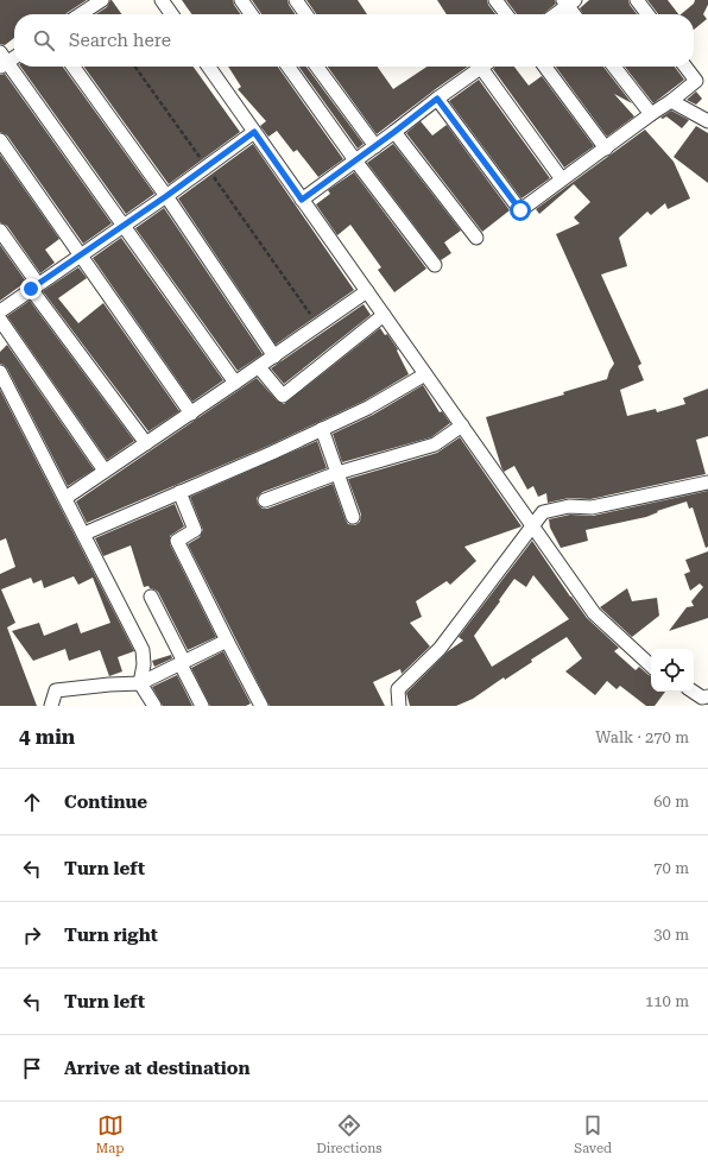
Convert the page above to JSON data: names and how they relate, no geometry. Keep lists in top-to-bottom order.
{
  "page": {
    "search": "Search here",
    "heading": ["4 min", "Walk · 270 m"],
    "list": [
      ["Continue", "60 m"],
      ["Turn left", "70 m"],
      ["Turn right", "30 m"],
      ["Turn left", "110 m"],
      "Arrive at destination"
    ],
    "nav": ["Map", "Directions", "Saved"]
  }
}
